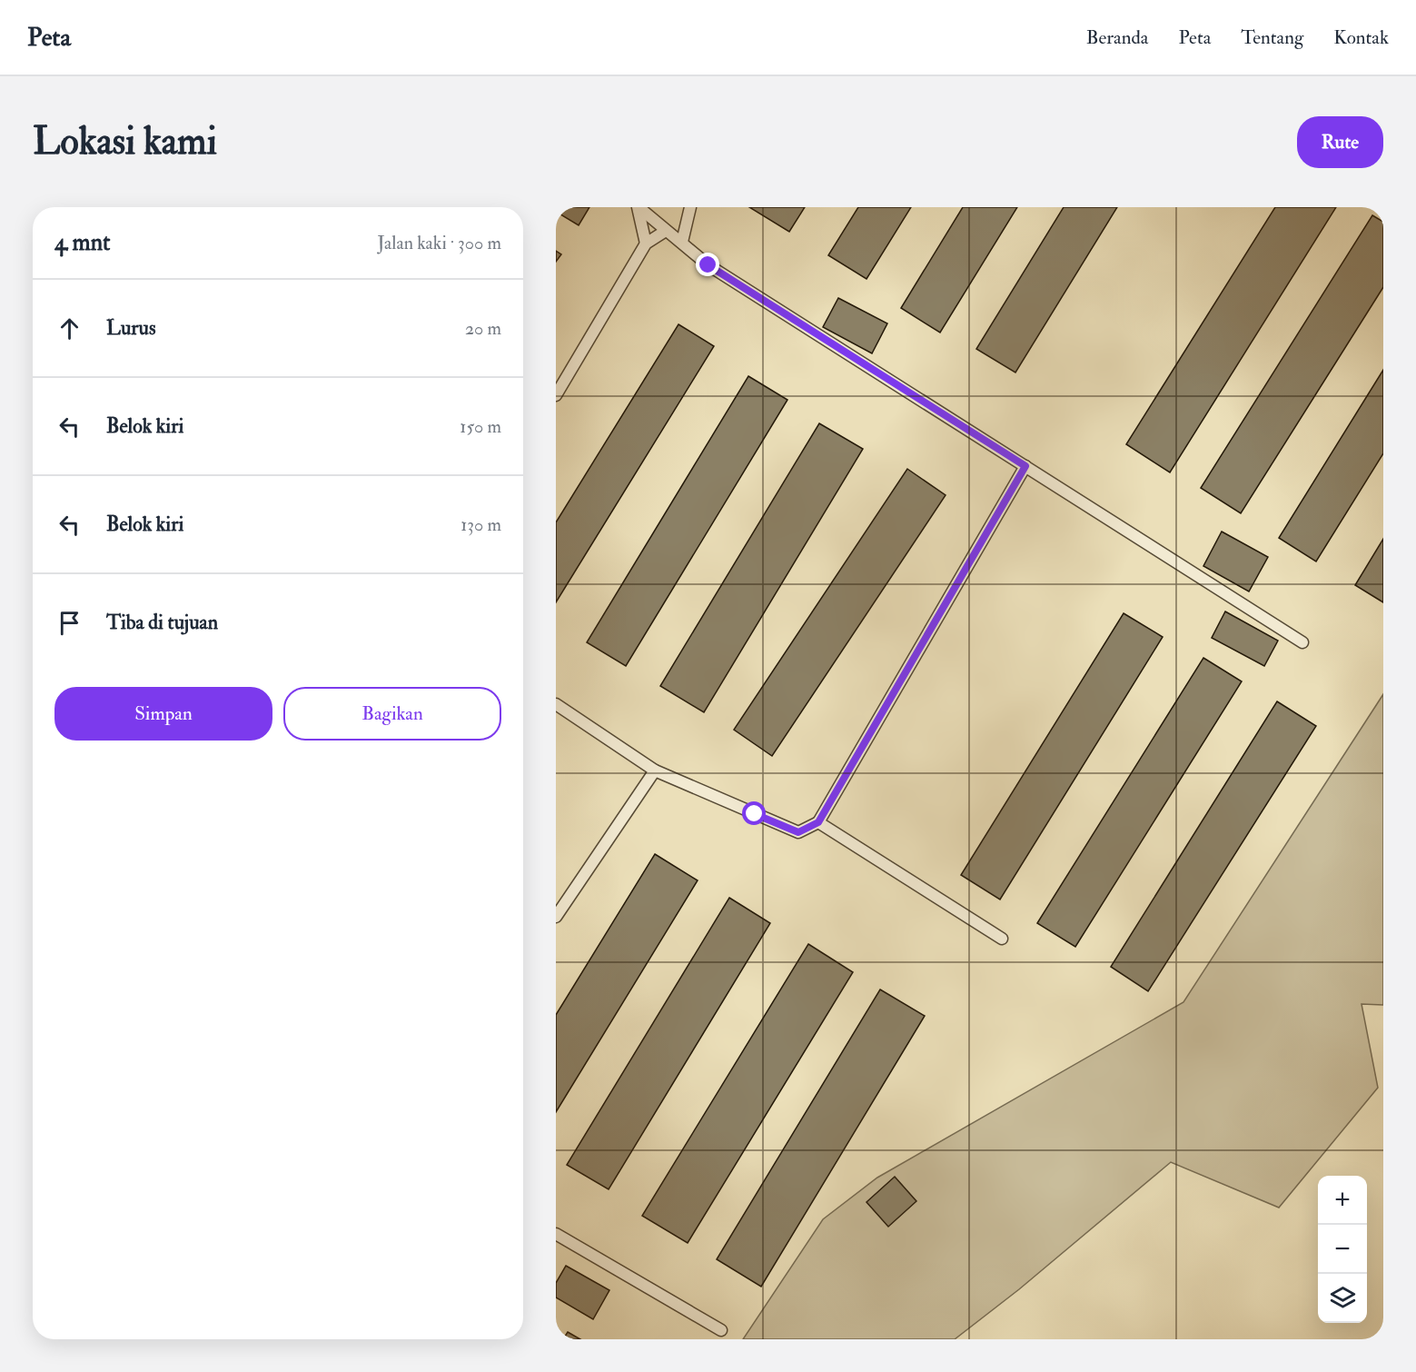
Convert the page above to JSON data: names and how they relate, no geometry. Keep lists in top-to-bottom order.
{
  "page": {
    "header": "Peta",
    "nav": [
      "Beranda",
      "Peta",
      "Tentang",
      "Kontak"
    ],
    "buttons": [
      "Rute",
      ["Simpan", "Bagikan"]
    ],
    "title": "Lokasi kami",
    "heading": ["4 mnt", "Jalan kaki · 300 m"],
    "list": [
      ["Lurus", "20 m"],
      ["Belok kiri", "150 m"],
      ["Belok kiri", "130 m"],
      "Tiba di tujuan"
    ],
    "map_buttons": ["+", "−"]
  }
}
